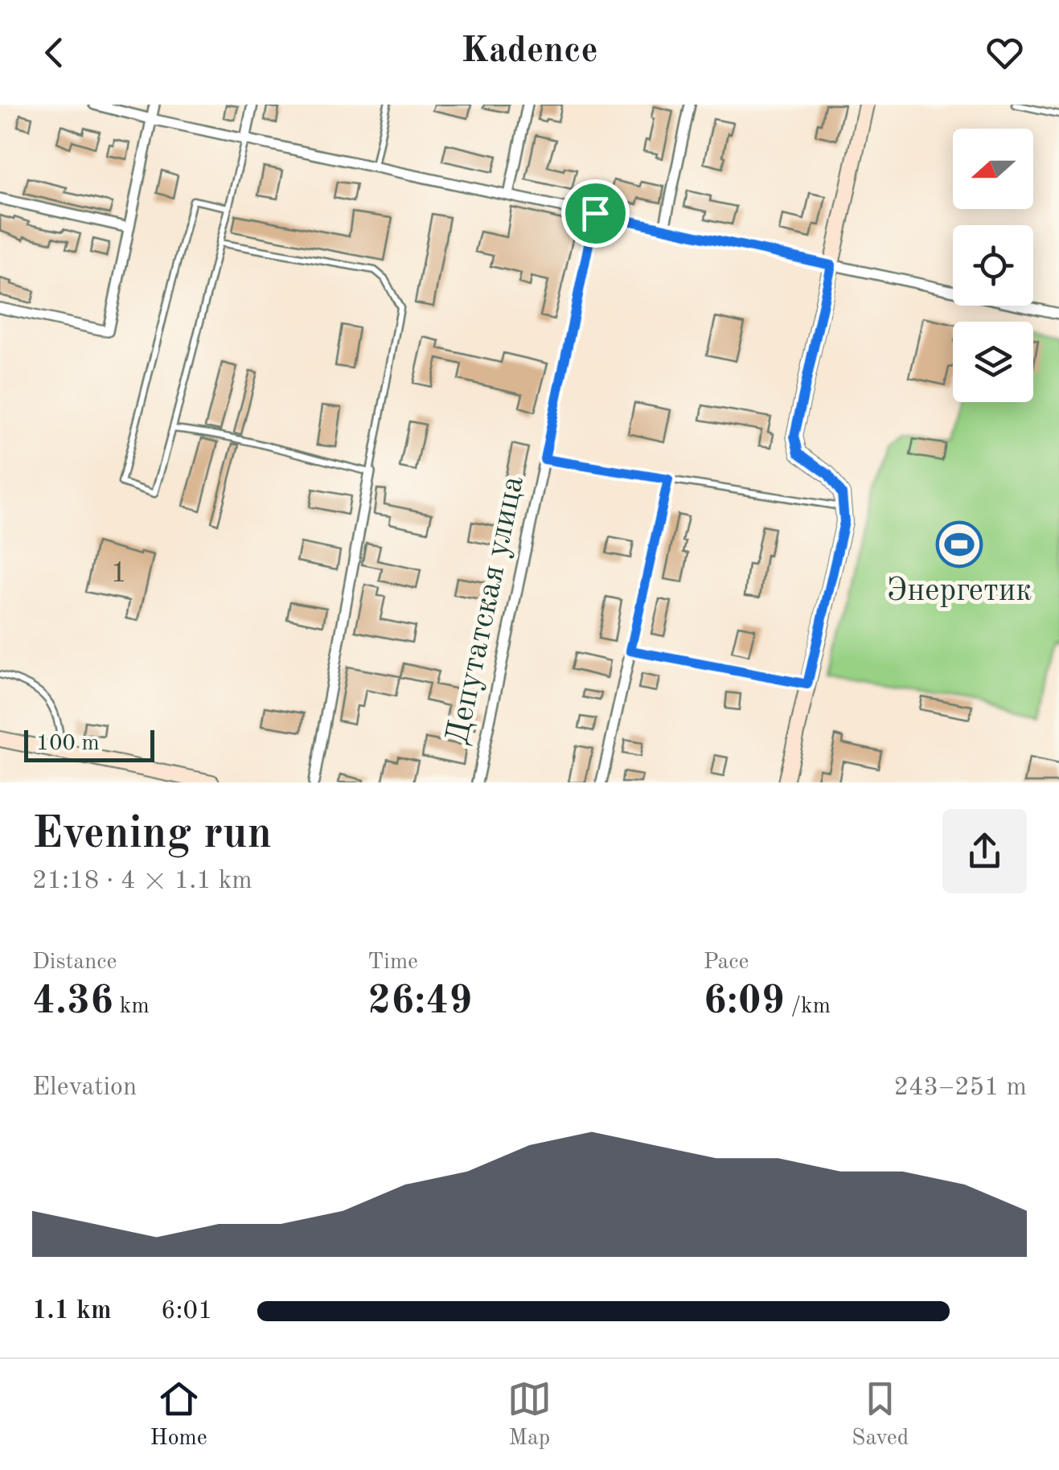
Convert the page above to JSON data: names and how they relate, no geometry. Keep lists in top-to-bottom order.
{
  "streets": {
    "street": ["Депутатская улица"]
  },
  "places": {
    "sports": ["Энергетик"]
  },
  "house_numbers": ["1"],
  "scale_bar": "100 m",
  "north": "left",
  "page": {
    "header": "Kadence",
    "scale": "100 m",
    "heading": ["Evening run", "21:18 · 4 × 1.1 km"],
    "stats": [
      ["Distance", "4.36 km"],
      ["Time", "26:49"],
      ["Pace", "6:09 /km"]
    ],
    "chart": ["Elevation", "243–251 m"],
    "list": [
      {
        "name": "1.1 km",
        "note": "6:01"
      }
    ],
    "tabs": ["Home", "Map", "Saved"]
  }
}
